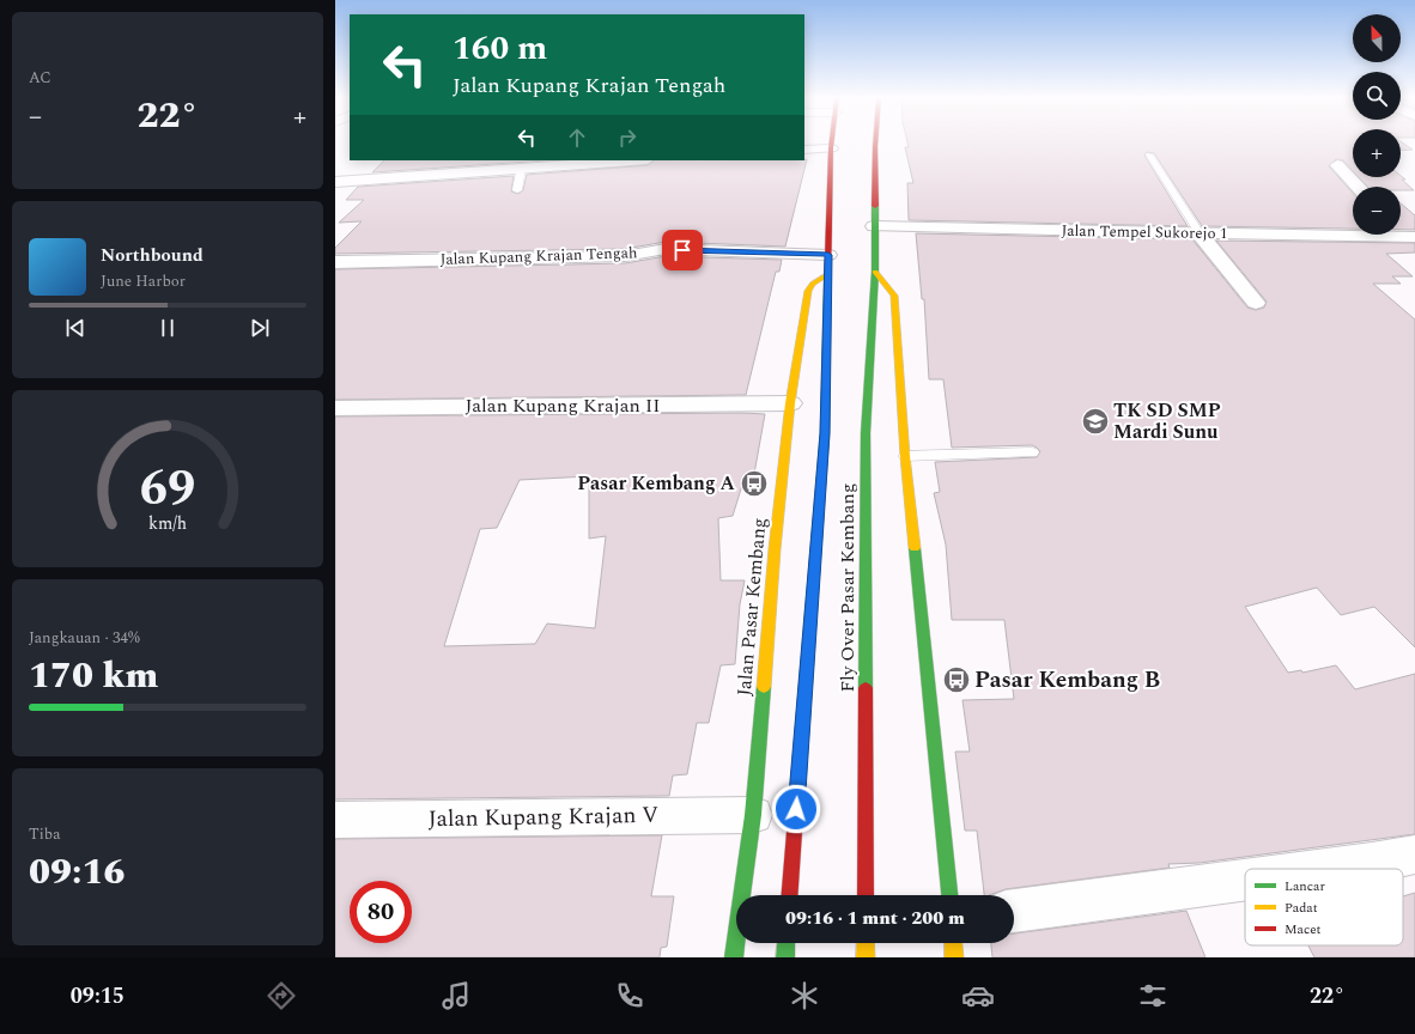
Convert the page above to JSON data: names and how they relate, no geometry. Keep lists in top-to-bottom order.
{
  "streets": {
    "main road": ["Fly Over Pasar Kembang", "Jalan Pasar Kembang"],
    "street": [
      "Jalan Tempel Sukorejo 1",
      "Jalan Kupang Krajan Tengah",
      "Jalan Kupang Krajan II",
      "Jalan Kupang Krajan V"
    ]
  },
  "crossings": [
    ["Jalan Kupang Krajan II", "Jalan Pasar Kembang"],
    ["Fly Over Pasar Kembang", "Jalan Pasar Kembang"],
    ["Jalan Pasar Kembang", "Jalan Kupang Krajan V"]
  ],
  "places": {
    "school or university": ["TK SD SMP Mardi Sunu"],
    "bus stop": ["Pasar Kembang A", "Pasar Kembang B"]
  },
  "legend": ["Lancar", "Padat", "Macet"],
  "north": "top",
  "page": {
    "tile": [
      "AC",
      ["Jangkauan · 34%", "170 km"],
      ["Tiba", "09:16"]
    ],
    "map_buttons": ["+", "−"],
    "turn": ["160 m", "Jalan Kupang Krajan Tengah"],
    "heat": ["−", "22°", "+"],
    "song": ["Northbound", "June Harbor"],
    "limit": "80",
    "trip": "09:16 · 1 mnt · 200 m",
    "tabs": ["09:15", "22°"],
    "gauge": ["69", "km/h"]
  }
}
